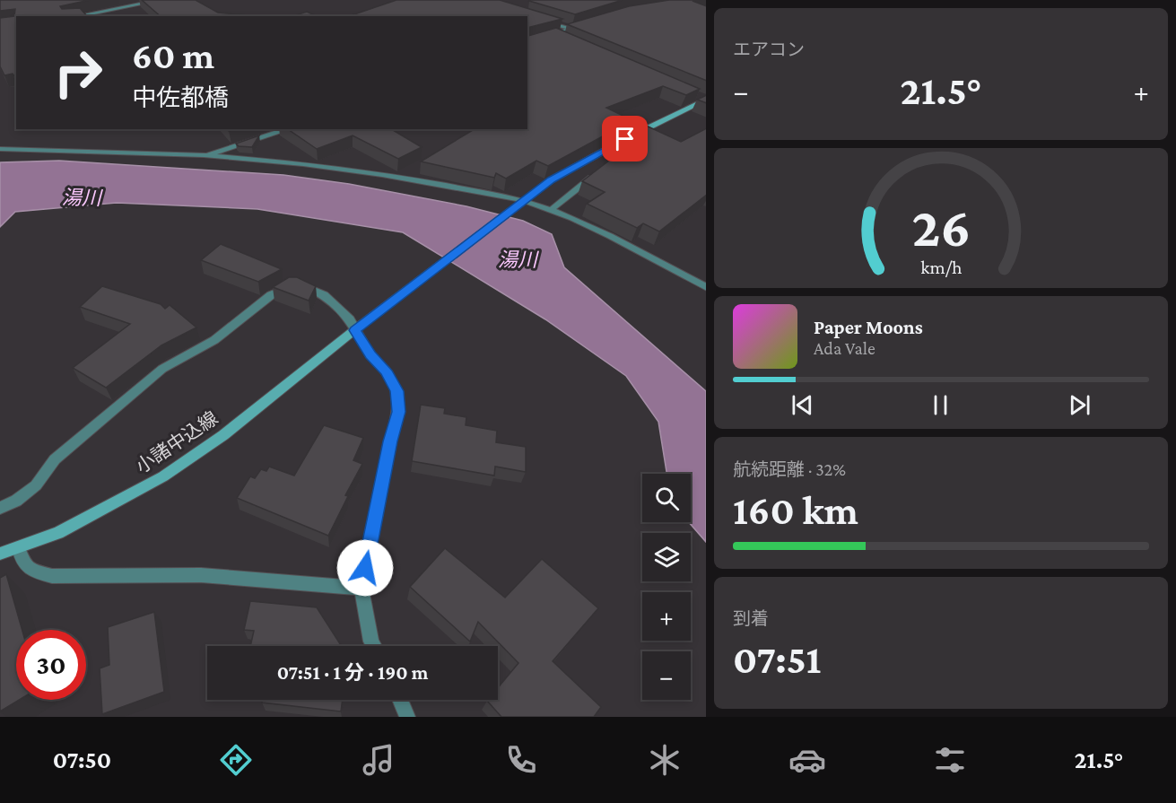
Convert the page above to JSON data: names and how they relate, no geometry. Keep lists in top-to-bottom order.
{
  "streets": {
    "main road": ["小諸中込線"]
  },
  "water": ["湯川"],
  "page": {
    "tile": [
      "エアコン",
      ["航続距離 · 32%", "160 km"],
      ["到着", "07:51"]
    ],
    "turn": ["60 m", "中佐都橋"],
    "heat": ["−", "21.5°", "+"],
    "song": ["Paper Moons", "Ada Vale"],
    "map_buttons": ["+", "−"],
    "limit": "30",
    "trip": "07:51 · 1 分 · 190 m",
    "tabs": ["07:50", "21.5°"],
    "gauge": ["26", "km/h"]
  }
}
